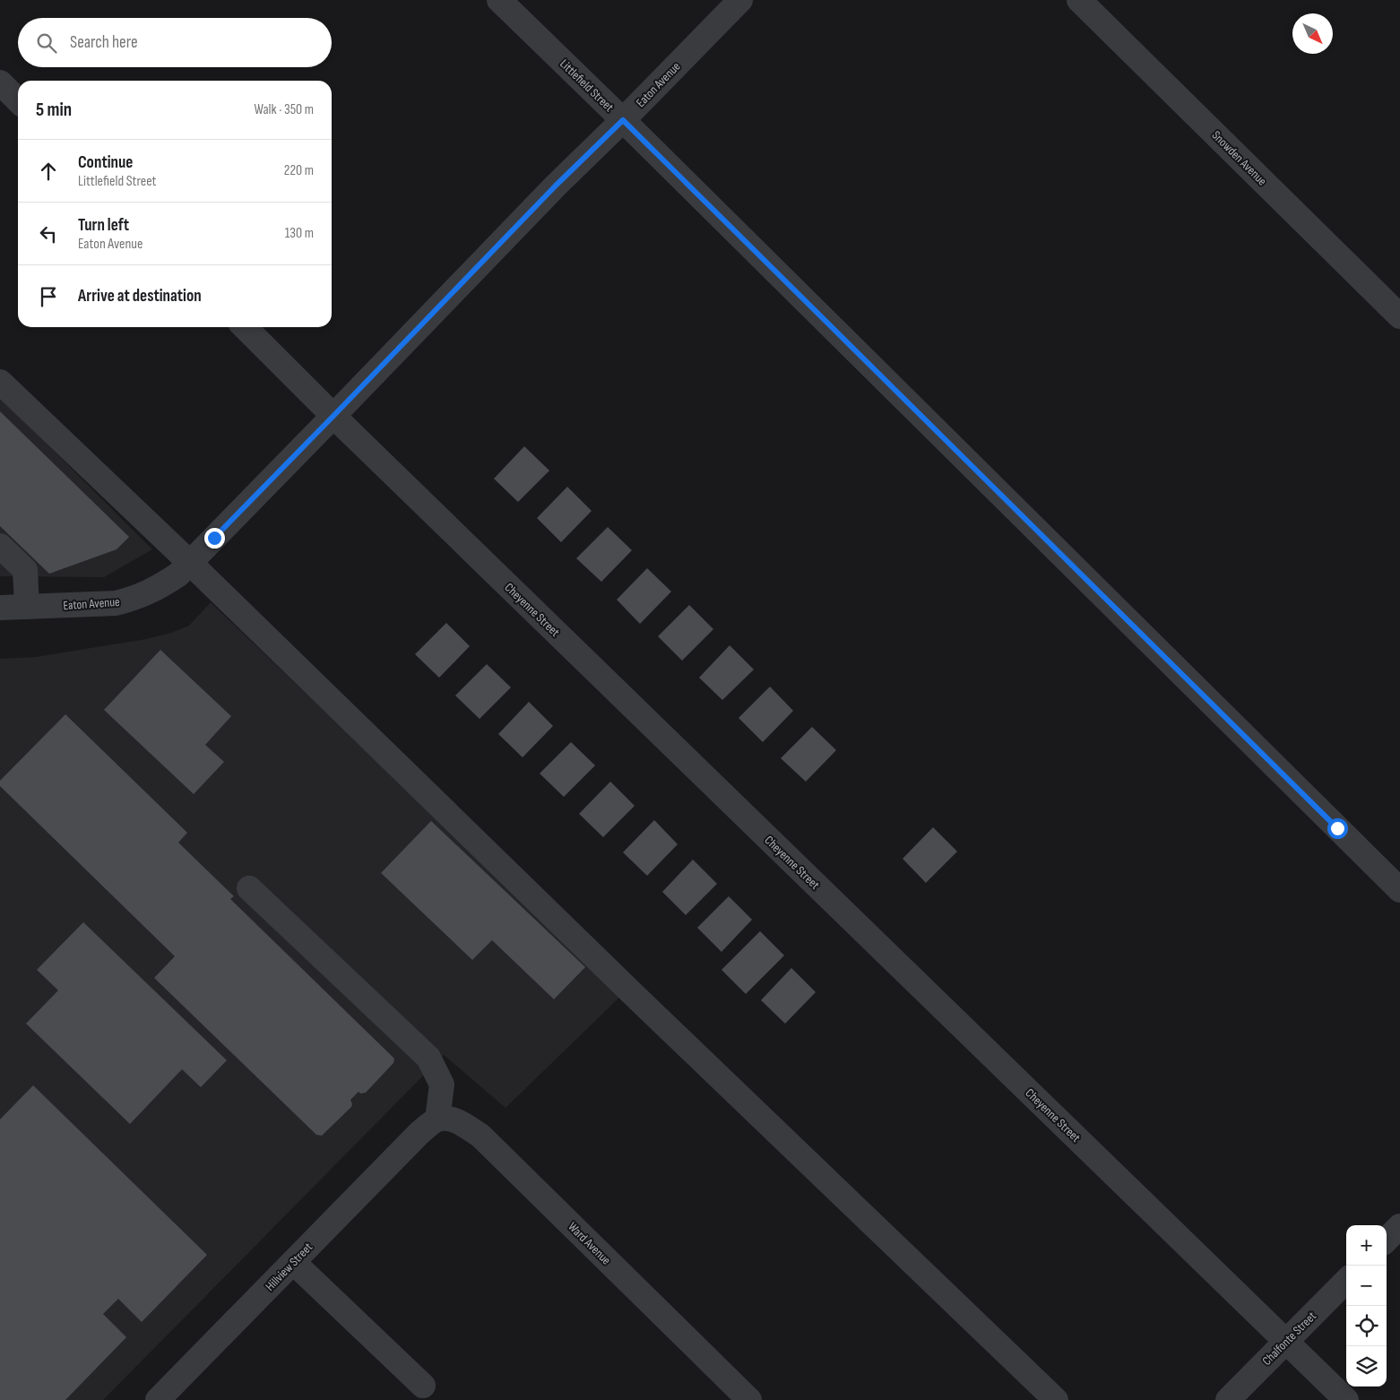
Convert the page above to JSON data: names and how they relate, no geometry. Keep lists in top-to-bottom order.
{
  "streets": {
    "street": [
      "Eaton Avenue",
      "Littlefield Street",
      "Snowden Avenue",
      "Cheyenne Street",
      "Ward Avenue",
      "Hillview Street",
      "Chalfonte Street"
    ]
  },
  "crossings": [
    ["Eaton Avenue", "Littlefield Street"],
    ["Eaton Avenue", "Cheyenne Street"],
    ["Cheyenne Street", "Chalfonte Street"],
    ["Ward Avenue", "Hillview Street"]
  ],
  "north": "bottom right",
  "page": {
    "search": "Search here",
    "heading": ["5 min", "Walk · 350 m"],
    "list": [
      ["Continue", "Littlefield Street", "220 m"],
      ["Turn left", "Eaton Avenue", "130 m"],
      "Arrive at destination"
    ],
    "map_buttons": ["+", "−"]
  }
}
